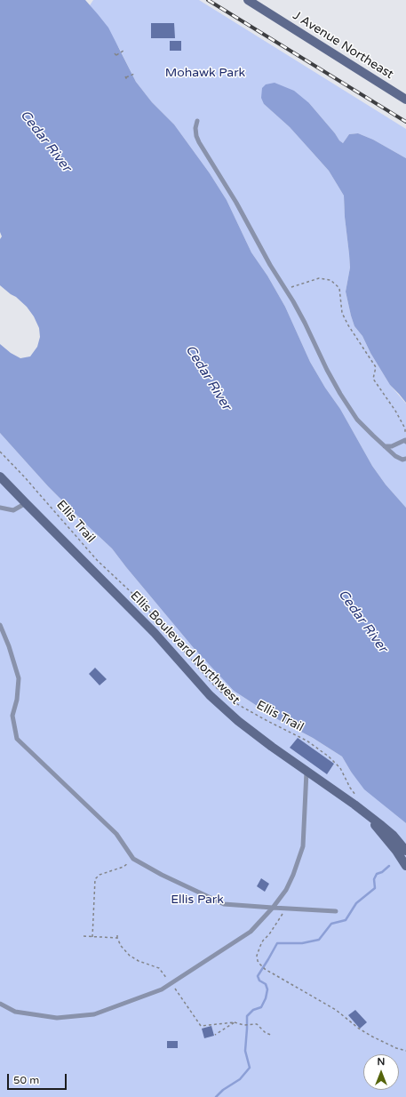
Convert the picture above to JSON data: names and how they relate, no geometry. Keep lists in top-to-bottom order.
{
  "streets": {
    "street": ["J Avenue Northeast", "Ellis Boulevard Northwest"],
    "path": ["Ellis Trail"]
  },
  "water": ["Cedar River"],
  "parks": ["Mohawk Park", "Ellis Park"],
  "scale_bar": "50 m",
  "north": "top"
}
